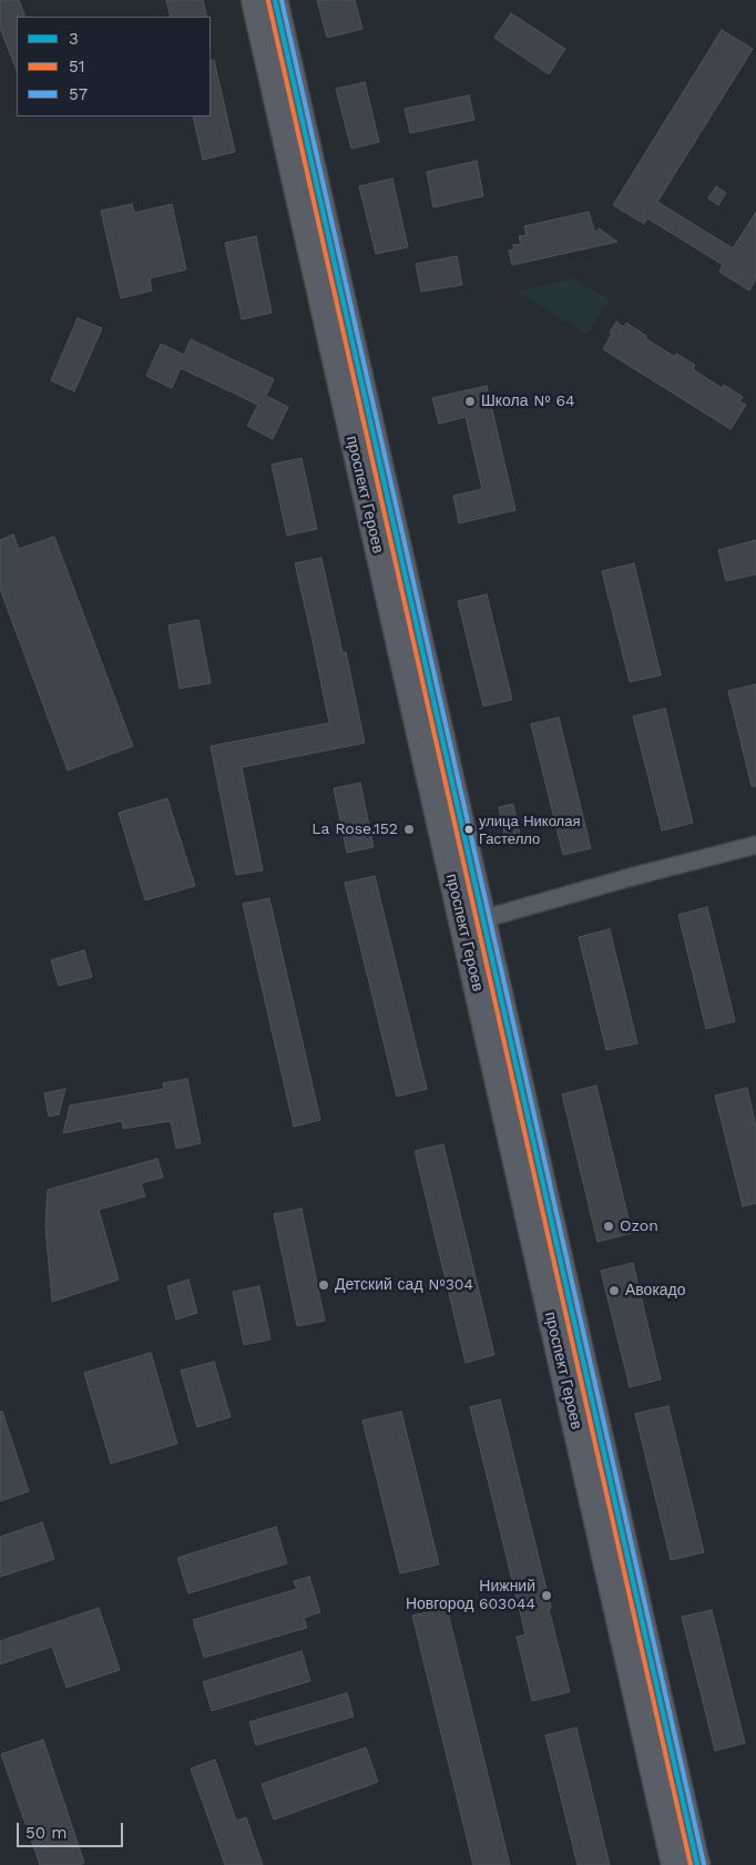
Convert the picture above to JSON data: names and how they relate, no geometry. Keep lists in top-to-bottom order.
{
  "streets": {
    "main road": ["проспект Героев"]
  },
  "places": [
    "Школа № 64",
    "La Rose.152",
    "улица Николая Гастелло",
    "Ozon",
    "Детский сад №304",
    "Авокадо",
    "Нижний Новгород 603044"
  ],
  "lines": ["transit line 3", "transit line 57", "transit line 51"],
  "legend": ["3", "51", "57"],
  "scale_bar": "50 m"
}
